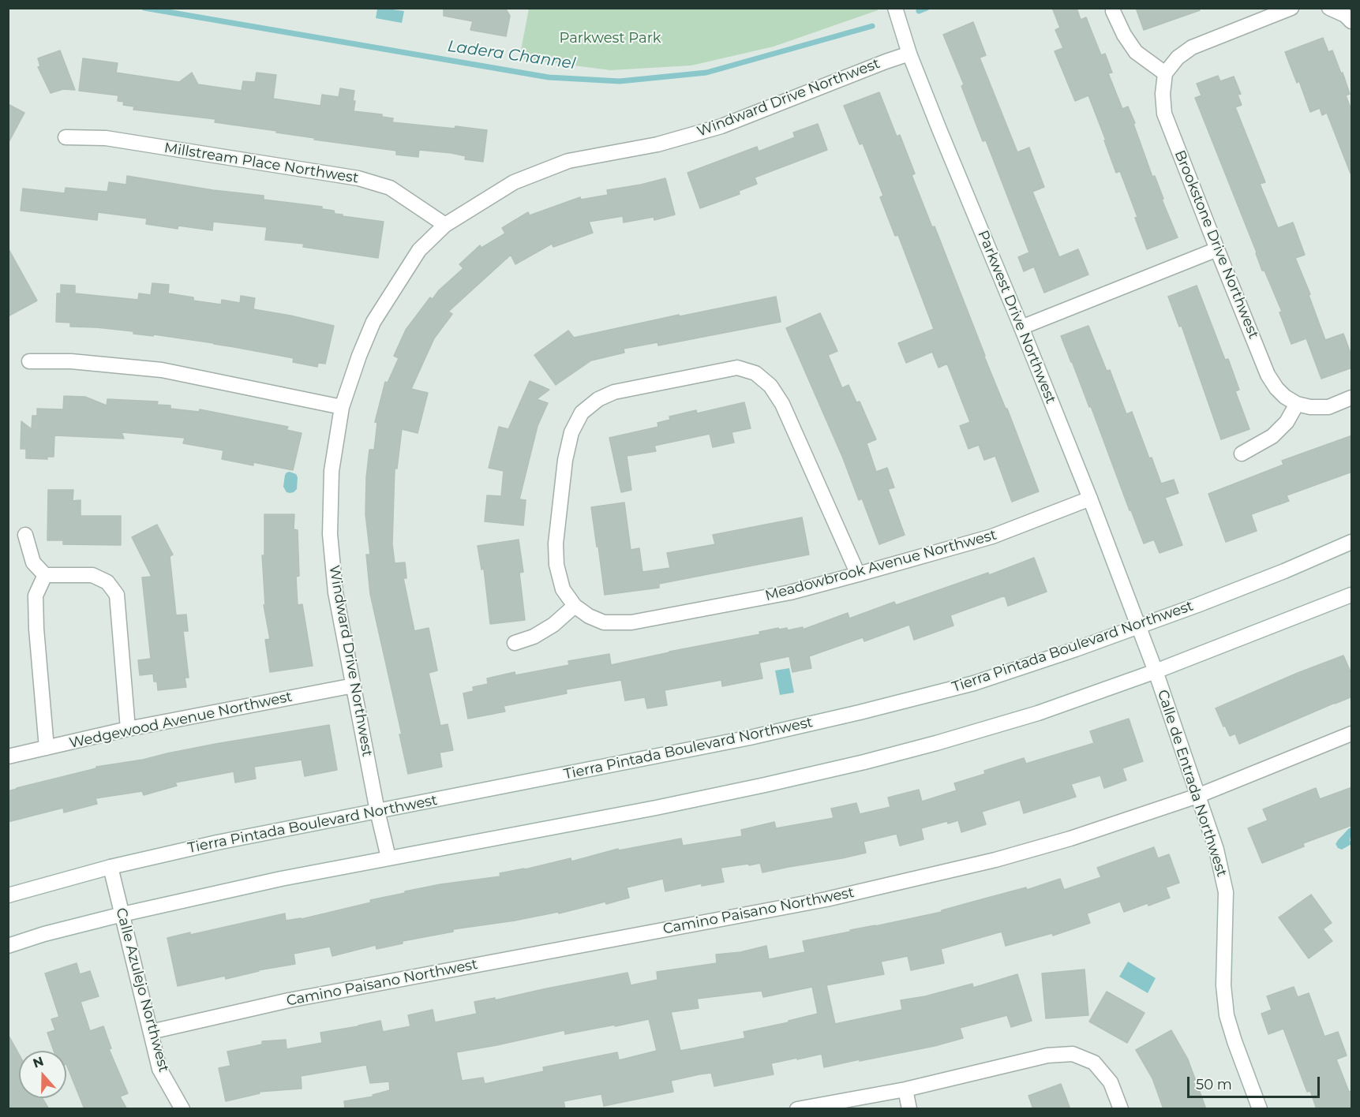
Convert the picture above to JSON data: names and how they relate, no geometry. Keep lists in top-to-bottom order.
{
  "streets": {
    "street": [
      "Windward Drive Northwest",
      "Millstream Place Northwest",
      "Brookstone Drive Northwest",
      "Parkwest Drive Northwest",
      "Meadowbrook Avenue Northwest",
      "Tierra Pintada Boulevard Northwest",
      "Wedgewood Avenue Northwest",
      "Calle de Entrada Northwest",
      "Camino Paisano Northwest",
      "Calle Azulejo Northwest"
    ]
  },
  "crossings": [
    ["Windward Drive Northwest", "Millstream Place Northwest"],
    ["Windward Drive Northwest", "Parkwest Drive Northwest"],
    ["Windward Drive Northwest", "Tierra Pintada Boulevard Northwest"],
    ["Windward Drive Northwest", "Wedgewood Avenue Northwest"],
    ["Parkwest Drive Northwest", "Meadowbrook Avenue Northwest"],
    ["Parkwest Drive Northwest", "Tierra Pintada Boulevard Northwest"],
    ["Parkwest Drive Northwest", "Calle de Entrada Northwest"],
    ["Tierra Pintada Boulevard Northwest", "Calle de Entrada Northwest"],
    ["Tierra Pintada Boulevard Northwest", "Calle Azulejo Northwest"],
    ["Calle de Entrada Northwest", "Camino Paisano Northwest"],
    ["Camino Paisano Northwest", "Calle Azulejo Northwest"]
  ],
  "water": ["Ladera Channel"],
  "parks": ["Parkwest Park"],
  "scale_bar": "50 m",
  "north": "top"
}
